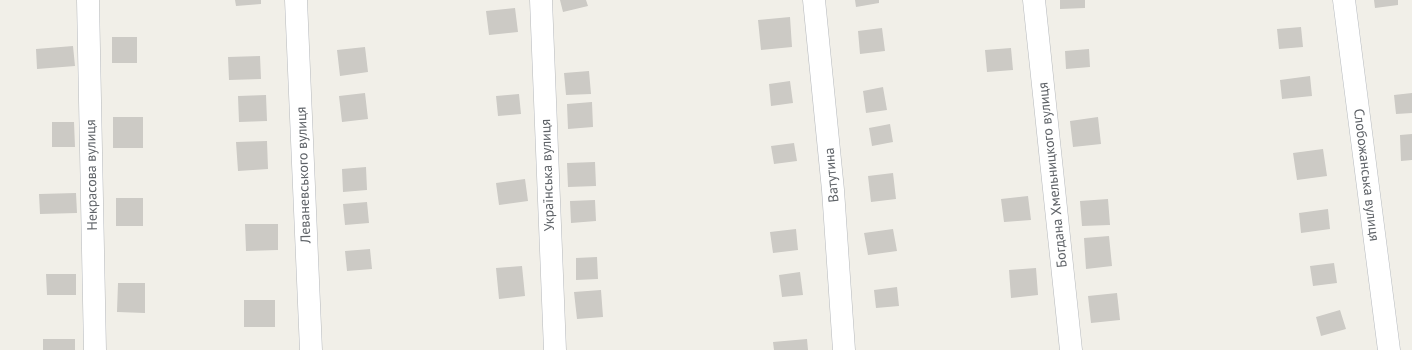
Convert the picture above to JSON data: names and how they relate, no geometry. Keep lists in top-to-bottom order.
{
  "streets": {
    "street": [
      "Некрасова вулиця",
      "Леваневського вулиця",
      "Українська вулиця",
      "Ватутина",
      "Богдана Хмельницкого вулиця",
      "Слобожанська вулиця"
    ]
  }
}
